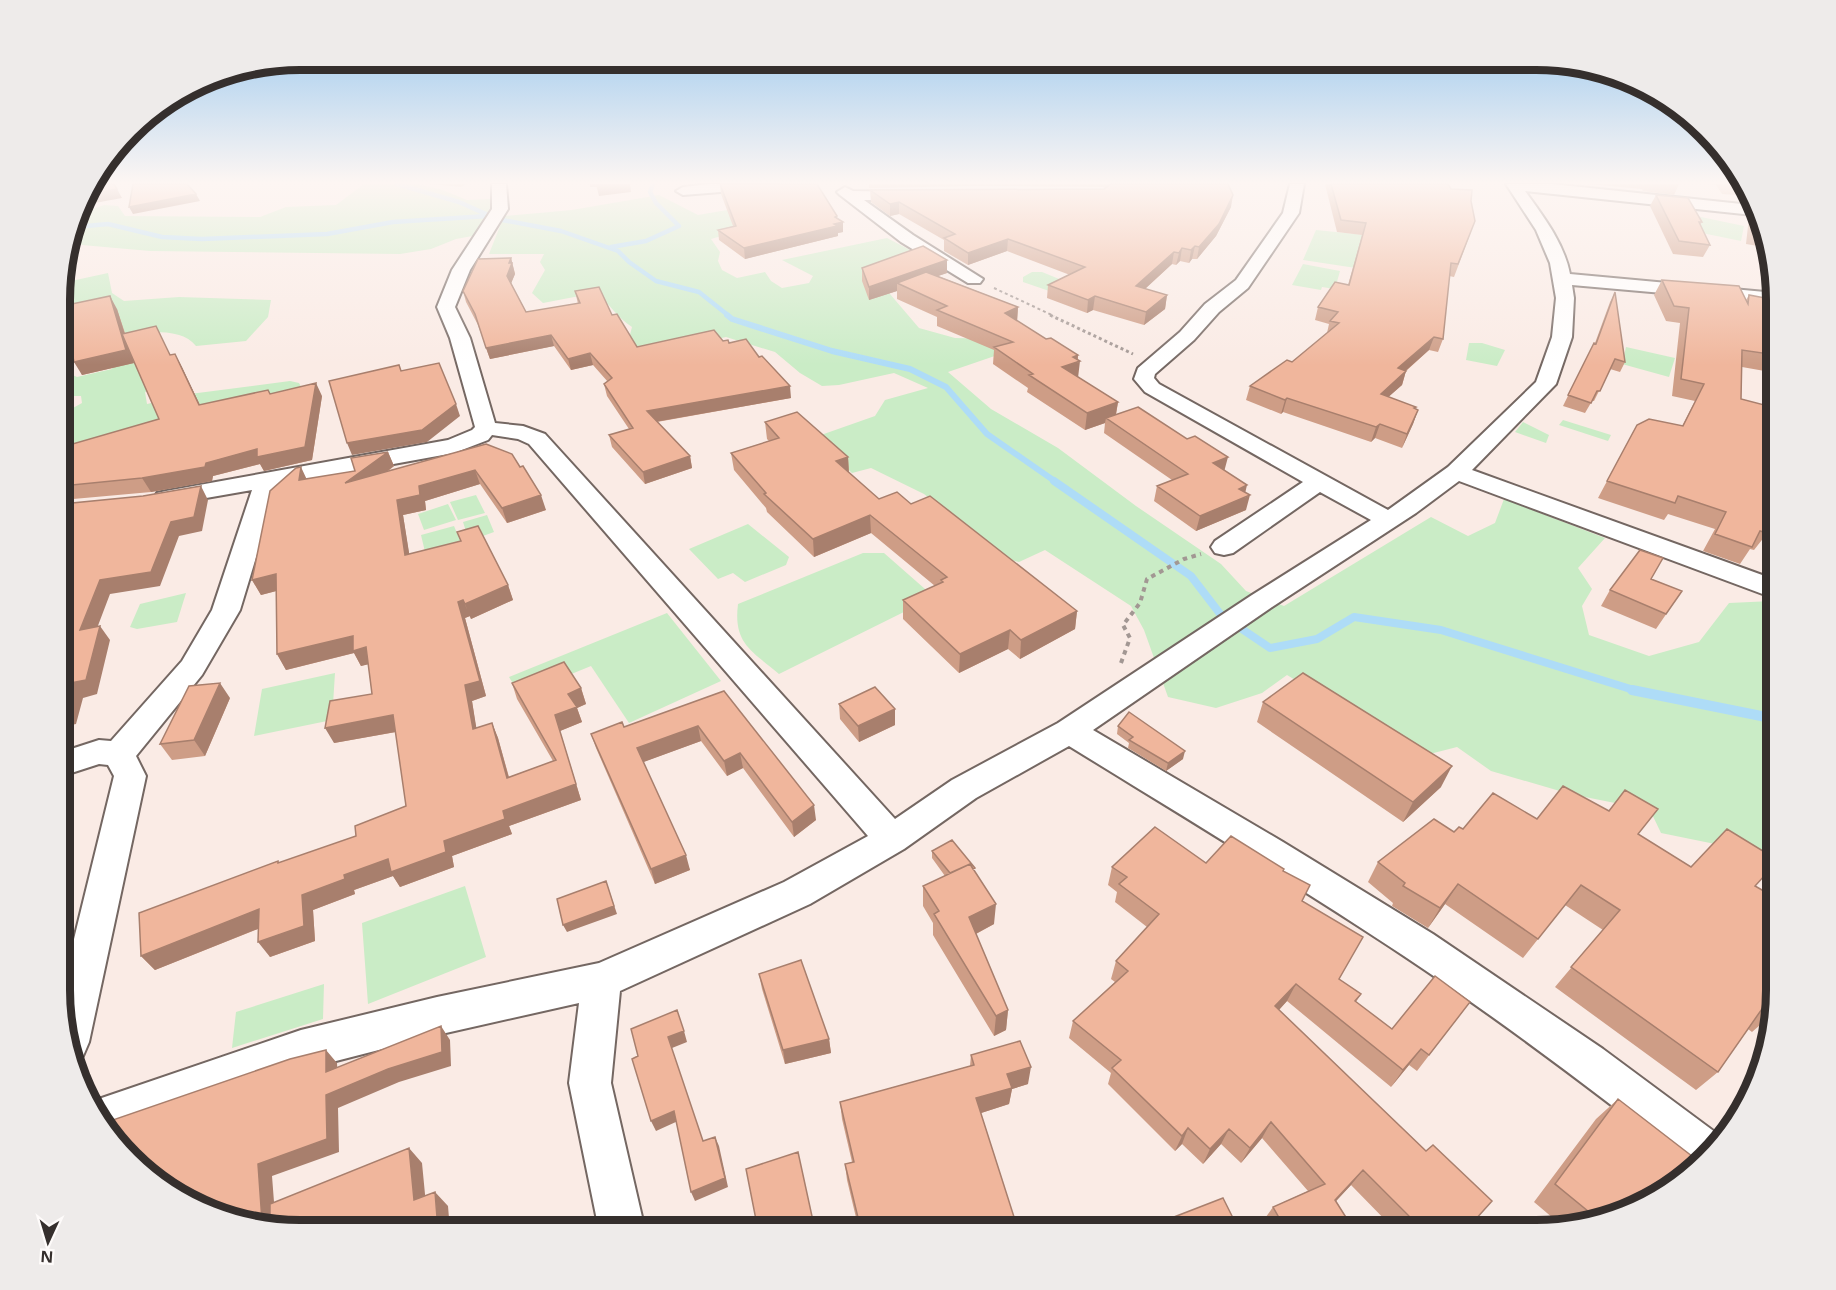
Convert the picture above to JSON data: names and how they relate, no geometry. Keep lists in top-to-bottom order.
{
  "north": "bottom"
}
